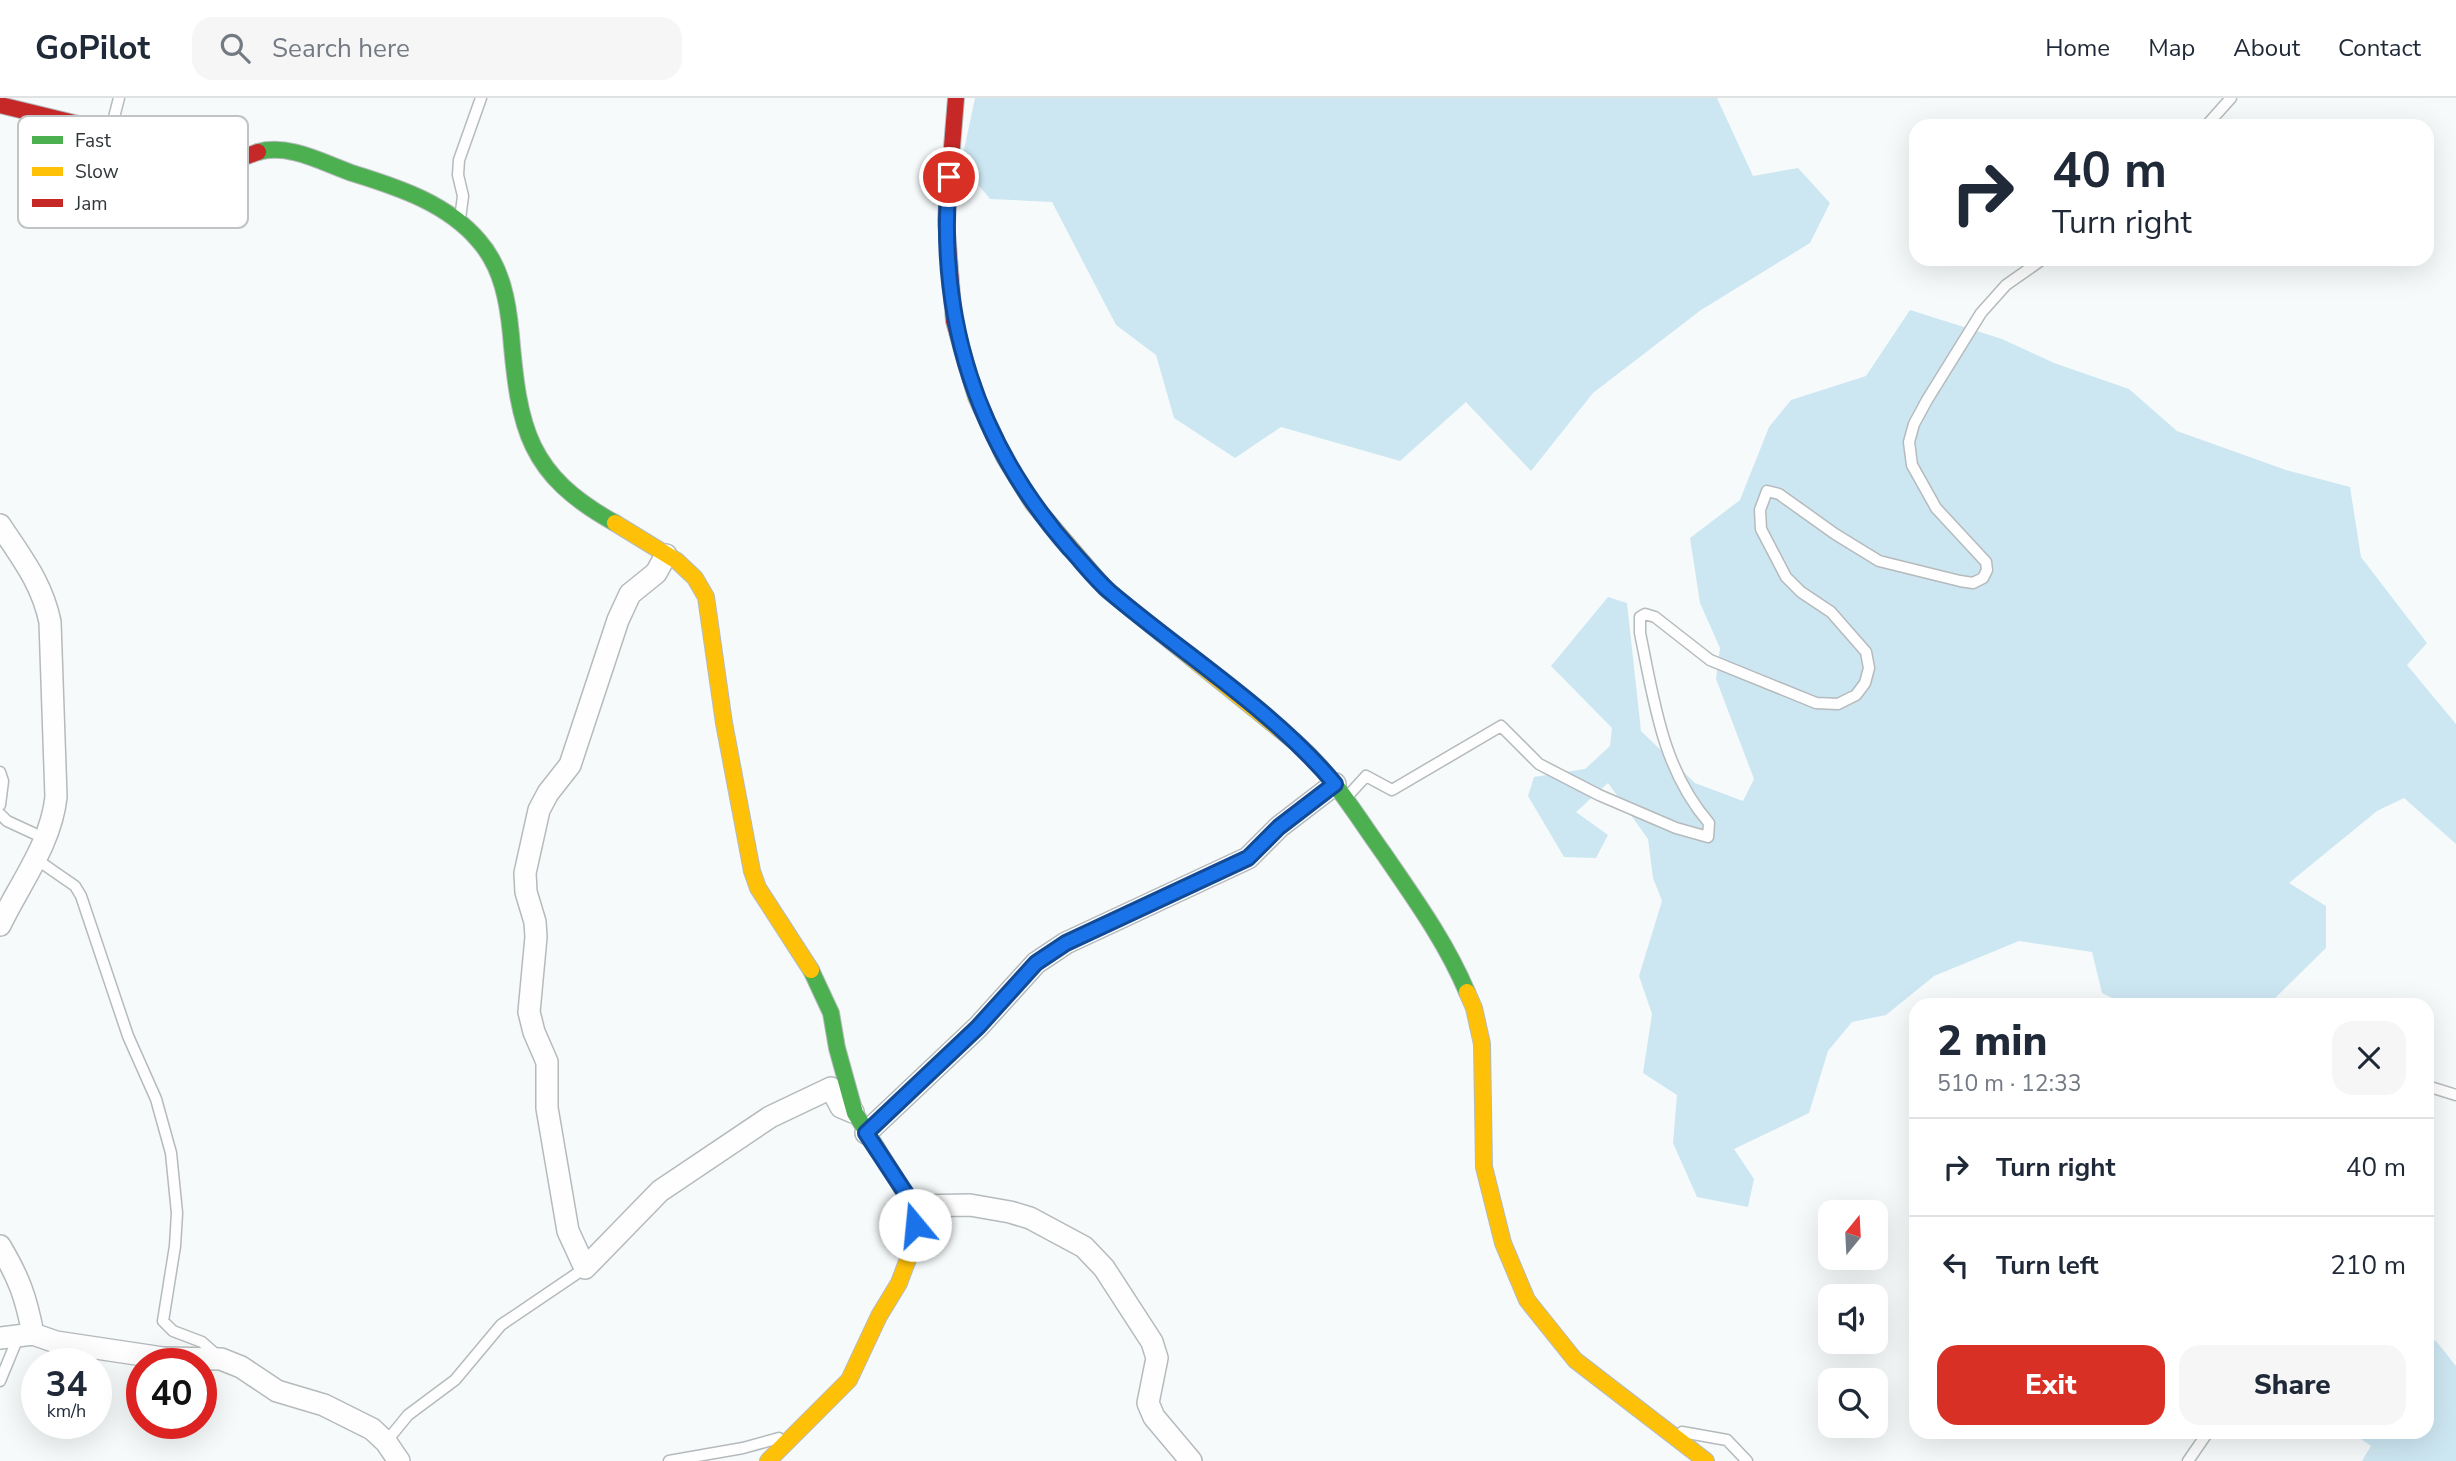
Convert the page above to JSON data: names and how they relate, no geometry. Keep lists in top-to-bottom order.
{
  "legend": ["Fast", "Slow", "Jam"],
  "north": "top",
  "page": {
    "header": "GoPilot",
    "search": "Search here",
    "nav": [
      "Home",
      "Map",
      "About",
      "Contact"
    ],
    "turn": ["40 m", "Turn right"],
    "heading": ["2 min", "510 m · 12:33"],
    "list": [
      {
        "name": "Turn right",
        "value": "40 m"
      },
      {
        "name": "Turn left",
        "value": "210 m"
      }
    ],
    "buttons": ["Exit", "Share"],
    "speed": "34 km/h",
    "limit": "40"
  }
}
